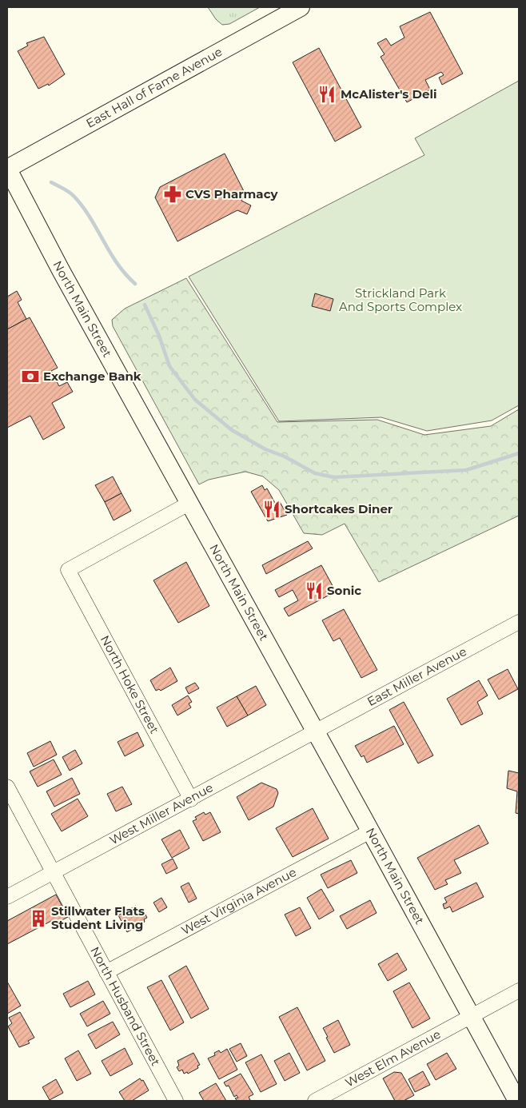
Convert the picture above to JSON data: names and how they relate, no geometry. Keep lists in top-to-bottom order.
{
  "streets": {
    "main road": ["East Hall of Fame Avenue", "North Main Street"],
    "street": [
      "East Miller Avenue",
      "North Hoke Street",
      "West Miller Avenue",
      "West Virginia Avenue",
      "North Husband Street",
      "West Elm Avenue"
    ]
  },
  "crossings": [
    ["East Hall of Fame Avenue", "North Main Street"],
    ["North Main Street", "East Miller Avenue"],
    ["North Main Street", "North Hoke Street"],
    ["North Main Street", "West Miller Avenue"],
    ["North Main Street", "West Virginia Avenue"],
    ["North Main Street", "West Elm Avenue"],
    ["East Miller Avenue", "West Miller Avenue"],
    ["North Hoke Street", "West Miller Avenue"],
    ["West Miller Avenue", "North Husband Street"],
    ["West Virginia Avenue", "North Husband Street"]
  ],
  "parks": ["Strickland Park And Sports Complex"],
  "places": {
    "restaurant": ["McAlister's Deli", "Shortcakes Diner", "Sonic"],
    "pharmacy": ["CVS Pharmacy"],
    "bank": ["Exchange Bank"],
    "building": ["Stillwater Flats Student Living"]
  }
}
